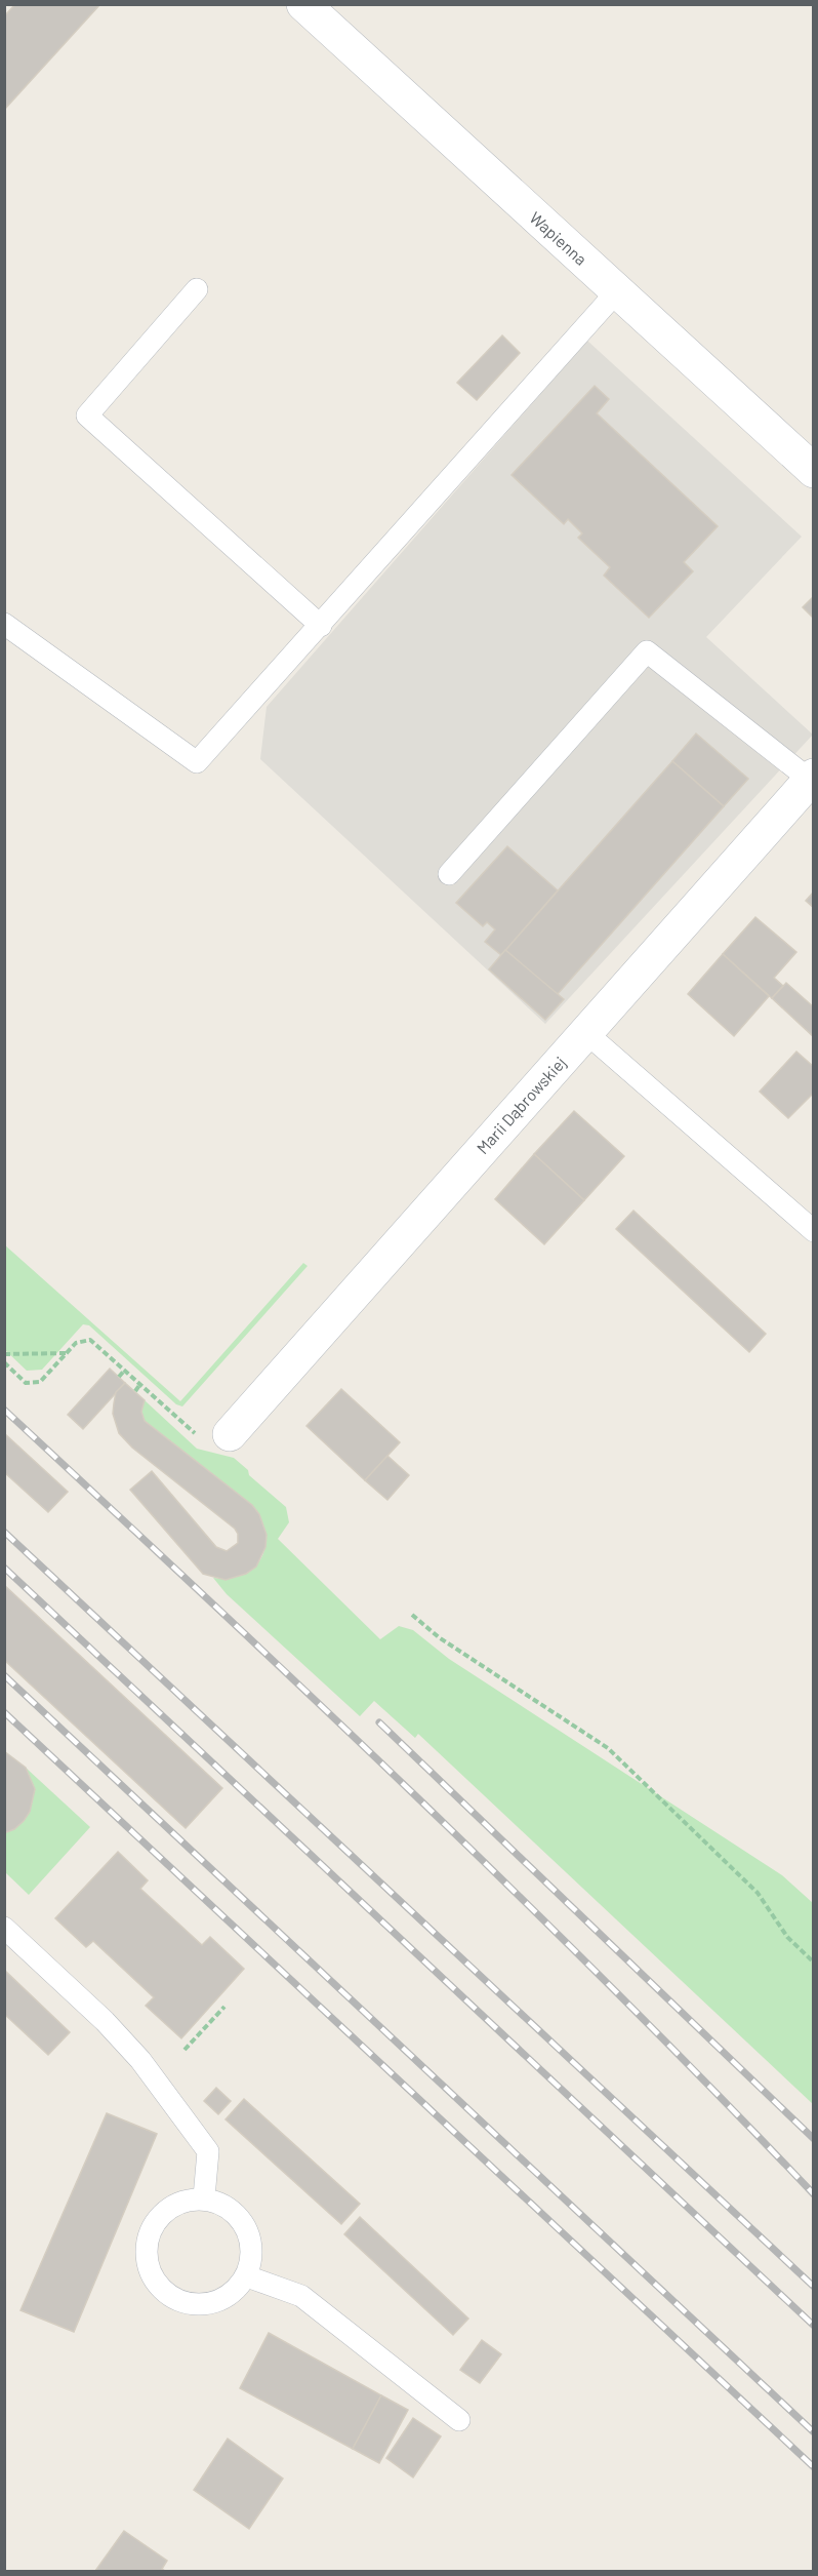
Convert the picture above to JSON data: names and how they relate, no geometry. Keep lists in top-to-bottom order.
{
  "streets": {
    "street": ["Wapienna", "Marii Dąbrowskiej"]
  }
}
